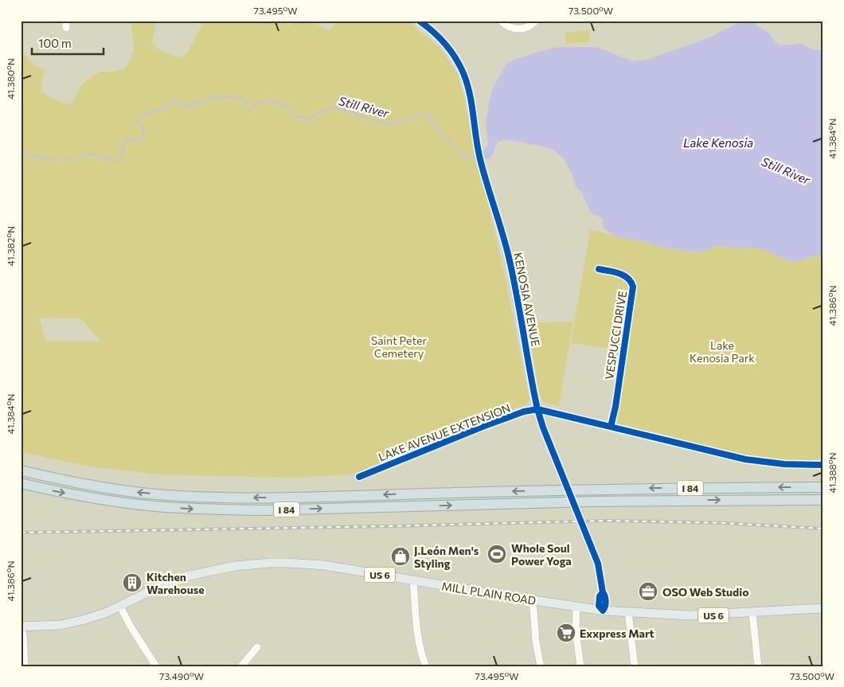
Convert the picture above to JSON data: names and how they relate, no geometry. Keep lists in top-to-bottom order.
{
  "streets": {
    "highway": ["I 84"],
    "main road": ["US 6", "MILL PLAIN ROAD"],
    "street": ["KENOSIA AVENUE", "VESPUCCI DRIVE", "LAKE AVENUE EXTENSION"]
  },
  "crossings": [
    ["KENOSIA AVENUE", "LAKE AVENUE EXTENSION"],
    ["KENOSIA AVENUE", "MILL PLAIN ROAD"],
    ["US 6", "MILL PLAIN ROAD"]
  ],
  "water": ["Still River", "Lake Kenosia"],
  "parks": ["Saint Peter Cemetery", "Lake Kenosia Park"],
  "places": {
    "sports": ["Whole Soul Power Yoga"],
    "shop": ["J.León Men's Styling"],
    "building": ["Kitchen Warehouse"],
    "office": ["OSO Web Studio"],
    "supermarket": ["Exxpress Mart"]
  },
  "scale_bar": "100 m",
  "coordinates": [
    "73.495°W",
    "73.500°W",
    "41.380°N",
    "41.384°N",
    "41.382°N",
    "41.386°N",
    "41.388°N",
    "73.490°W"
  ]
}
